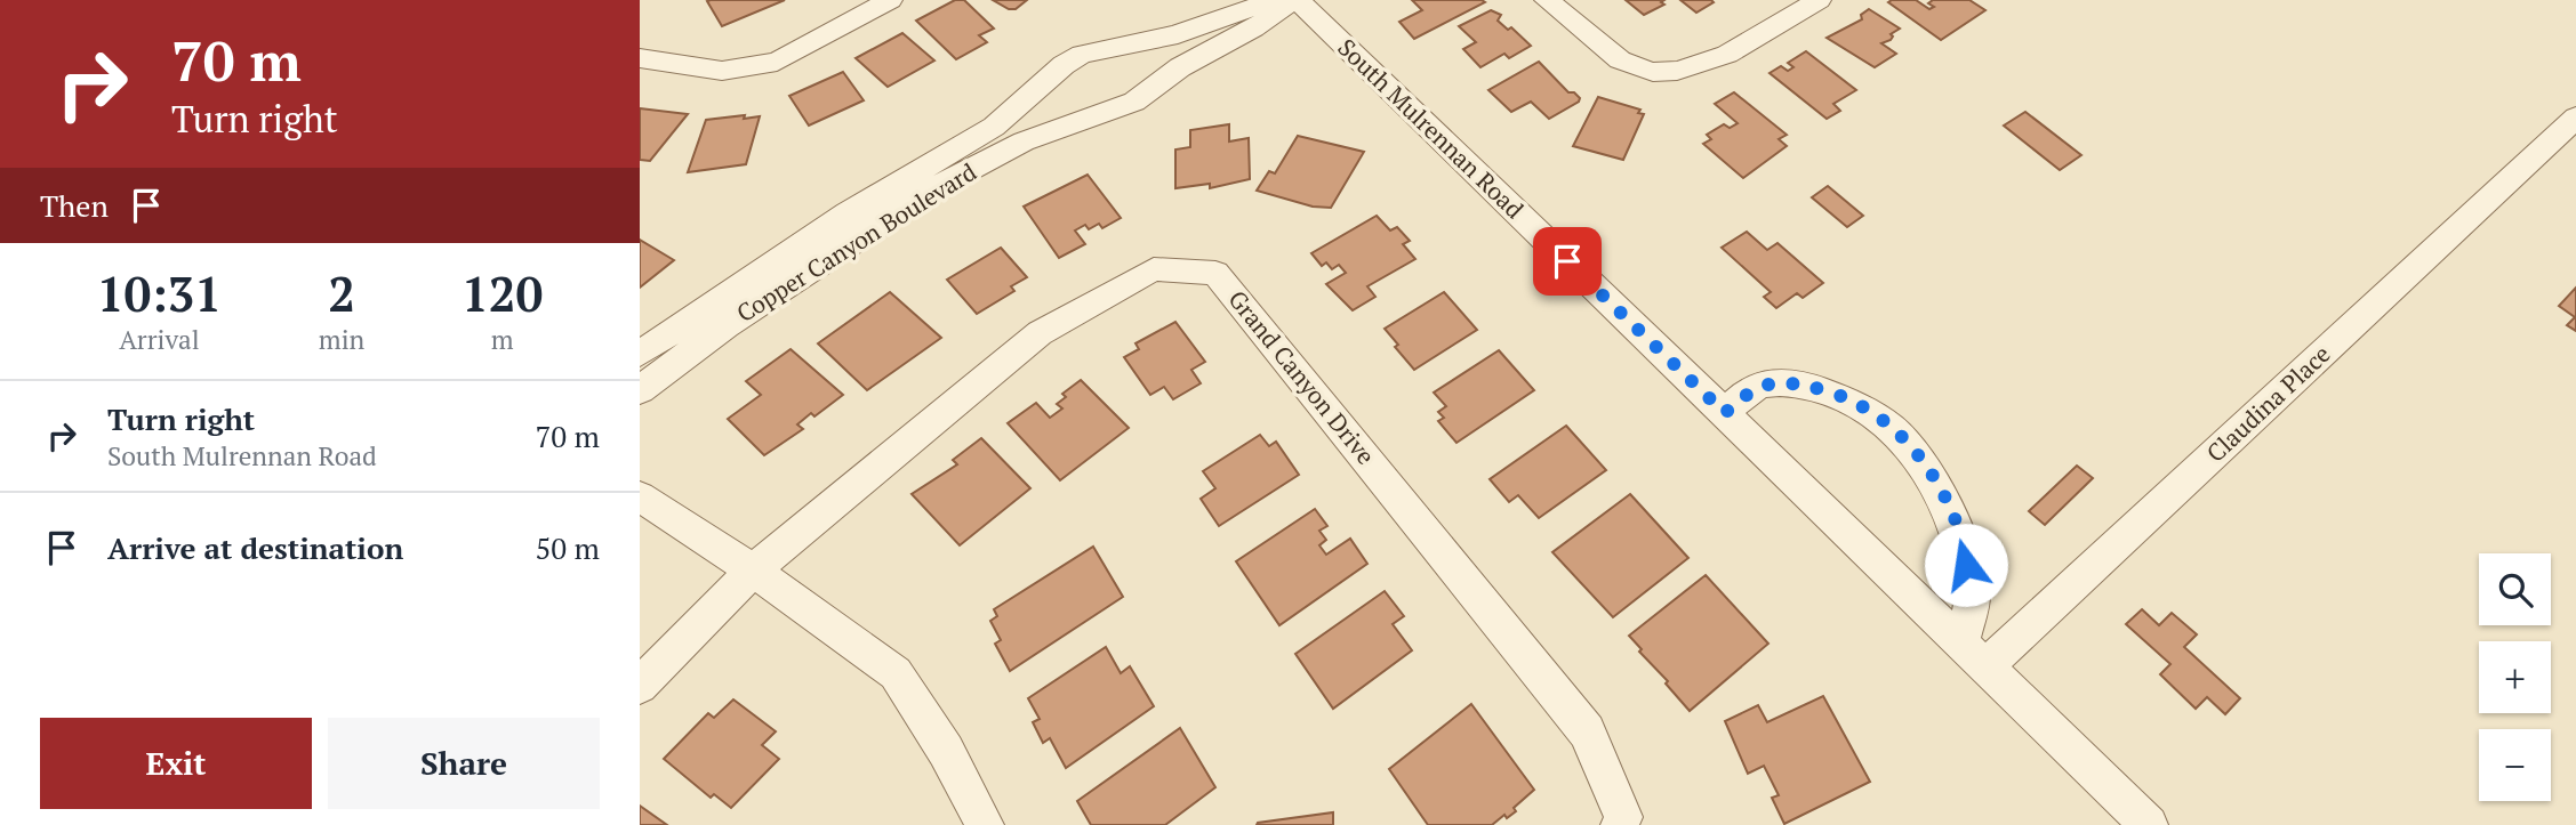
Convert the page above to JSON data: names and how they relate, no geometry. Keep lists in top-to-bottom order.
{
  "streets": {
    "street": [
      "South Mulrennan Road",
      "Copper Canyon Boulevard",
      "Grand Canyon Drive",
      "Claudina Place"
    ]
  },
  "crossings": [
    ["South Mulrennan Road", "Copper Canyon Boulevard"],
    ["South Mulrennan Road", "Claudina Place"]
  ],
  "page": {
    "turn": ["70 m", "Turn right"],
    "then": "Then",
    "eta": [
      "10:31",
      "Arrival",
      "2",
      "min",
      "120",
      "m"
    ],
    "list": [
      {
        "name": "Turn right",
        "note": "South Mulrennan Road",
        "value": "70 m"
      },
      {
        "name": "Arrive at destination",
        "value": "50 m"
      }
    ],
    "map_buttons": ["+", "−"],
    "buttons": ["Exit", "Share"]
  }
}
